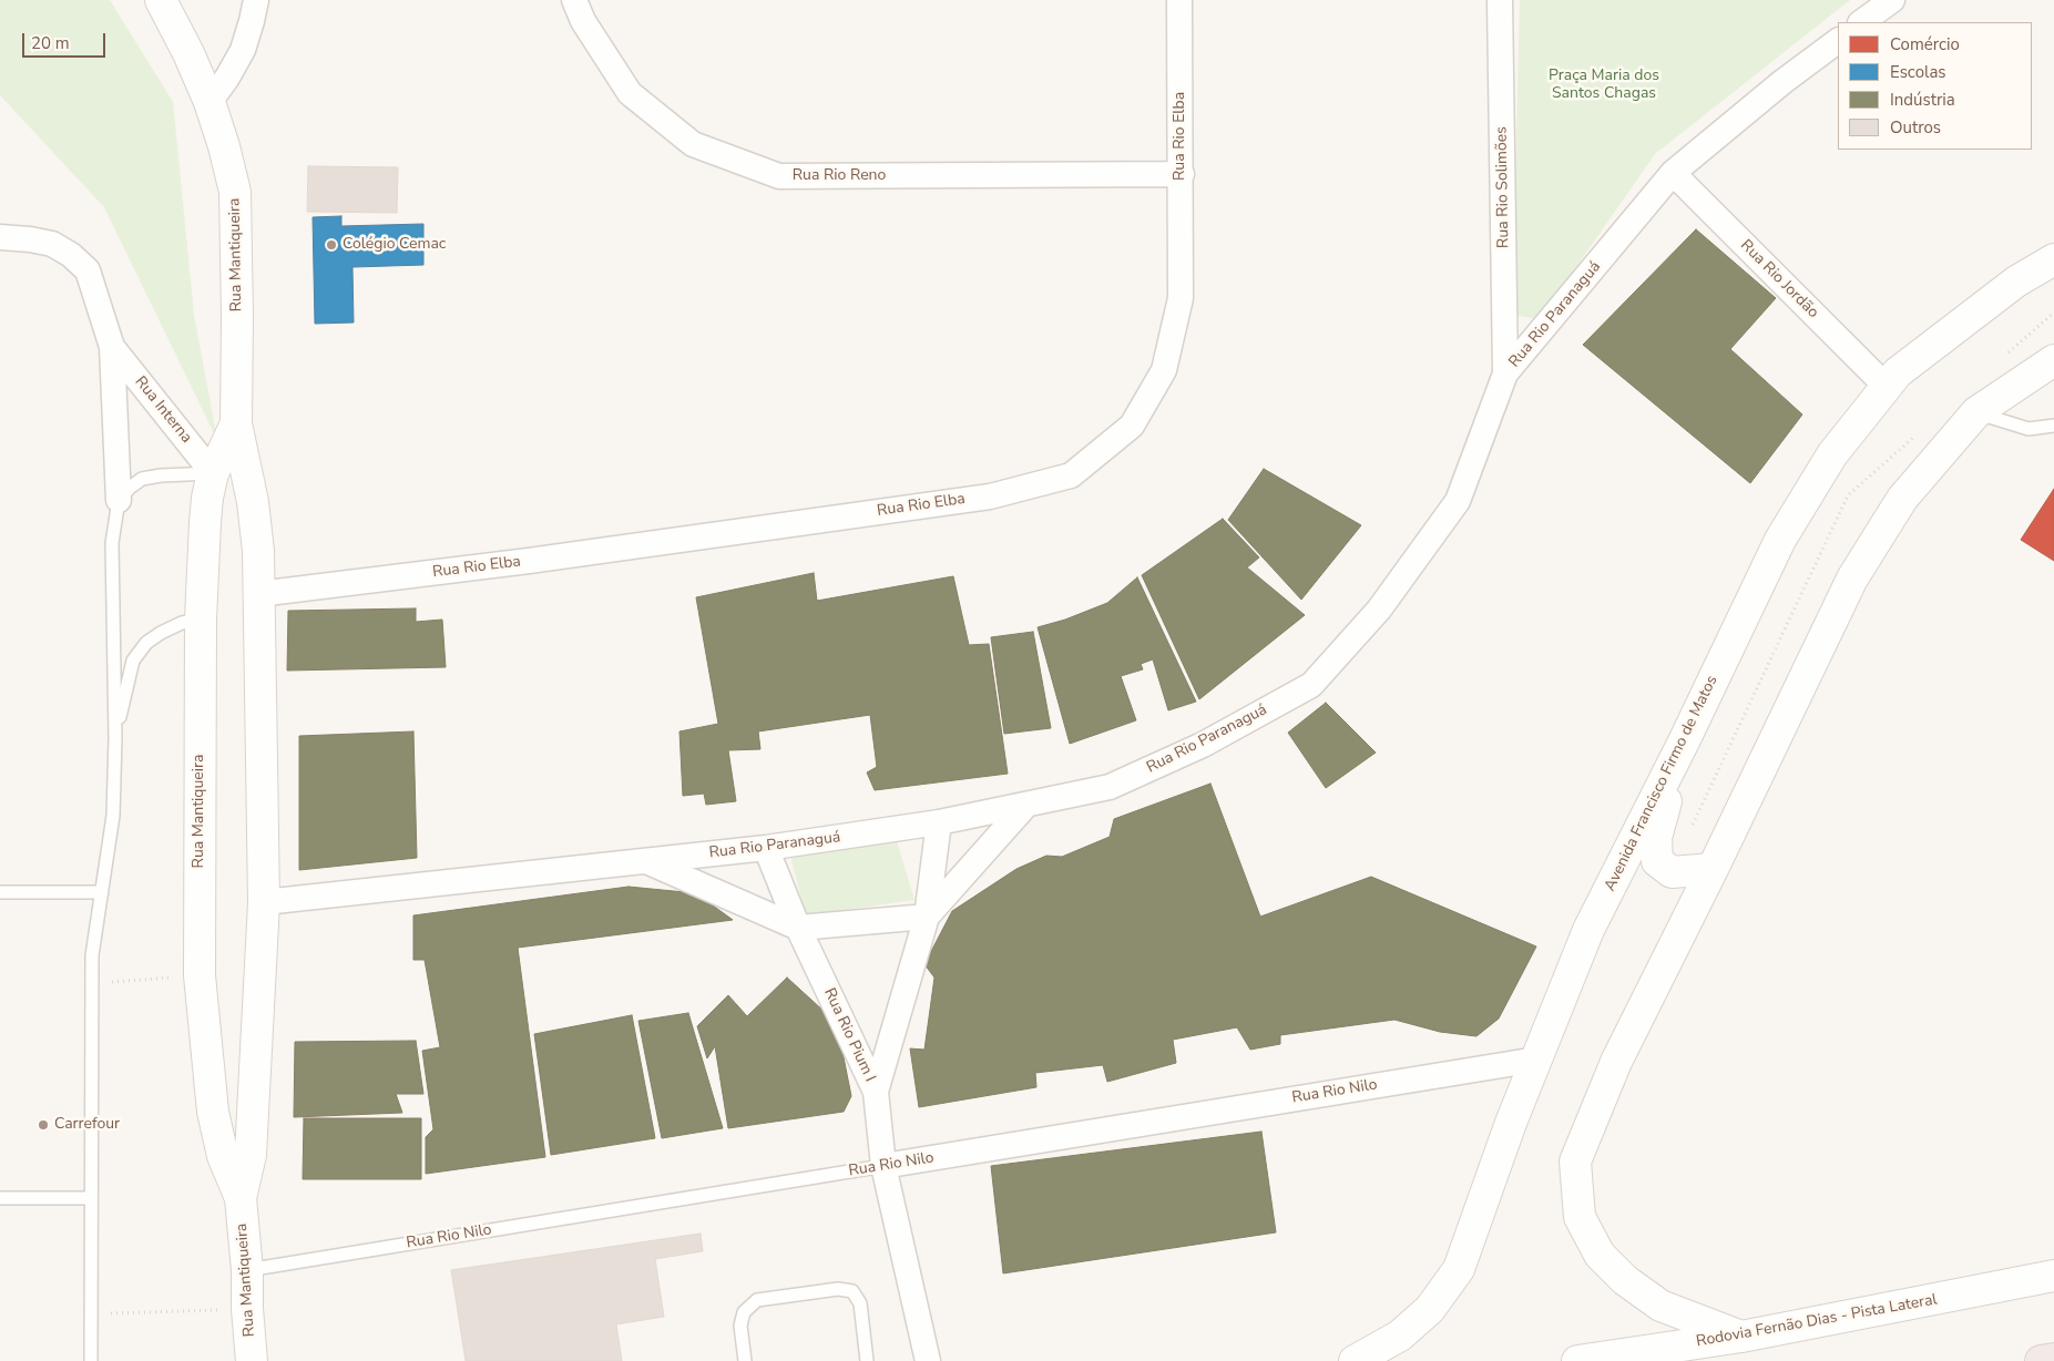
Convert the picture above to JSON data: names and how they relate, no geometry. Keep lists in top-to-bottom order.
{
  "streets": {
    "street": [
      "Rua Rio Elba",
      "Rua Rio Reno",
      "Rua Rio Solimões",
      "Rua Mantiqueira",
      "Rua Rio Jordão",
      "Rua Rio Paranaguá",
      "Rua Interna",
      "Avenida Francisco Firmo de Matos",
      "Rua Rio Pium I",
      "Rua Rio Nilo",
      "Rodovia Fernão Dias - Pista Lateral"
    ]
  },
  "crossings": [
    ["Rua Rio Elba", "Rua Rio Reno"],
    ["Rua Rio Elba", "Rua Mantiqueira"],
    ["Rua Rio Solimões", "Rua Rio Paranaguá"],
    ["Rua Mantiqueira", "Rua Rio Paranaguá"],
    ["Rua Mantiqueira", "Rua Interna"],
    ["Rua Mantiqueira", "Rua Rio Nilo"],
    ["Rua Rio Jordão", "Rua Rio Paranaguá"],
    ["Rua Rio Jordão", "Avenida Francisco Firmo de Matos"],
    ["Rua Rio Paranaguá", "Rua Rio Pium I"],
    ["Avenida Francisco Firmo de Matos", "Rua Rio Nilo"],
    ["Rua Rio Pium I", "Rua Rio Nilo"]
  ],
  "parks": ["Praça Maria dos Santos Chagas"],
  "places": ["Colégio Cemac", "Carrefour"],
  "legend": [
    "Comércio",
    "Escolas",
    "Indústria",
    "Outros"
  ],
  "scale_bar": "20 m"
}
